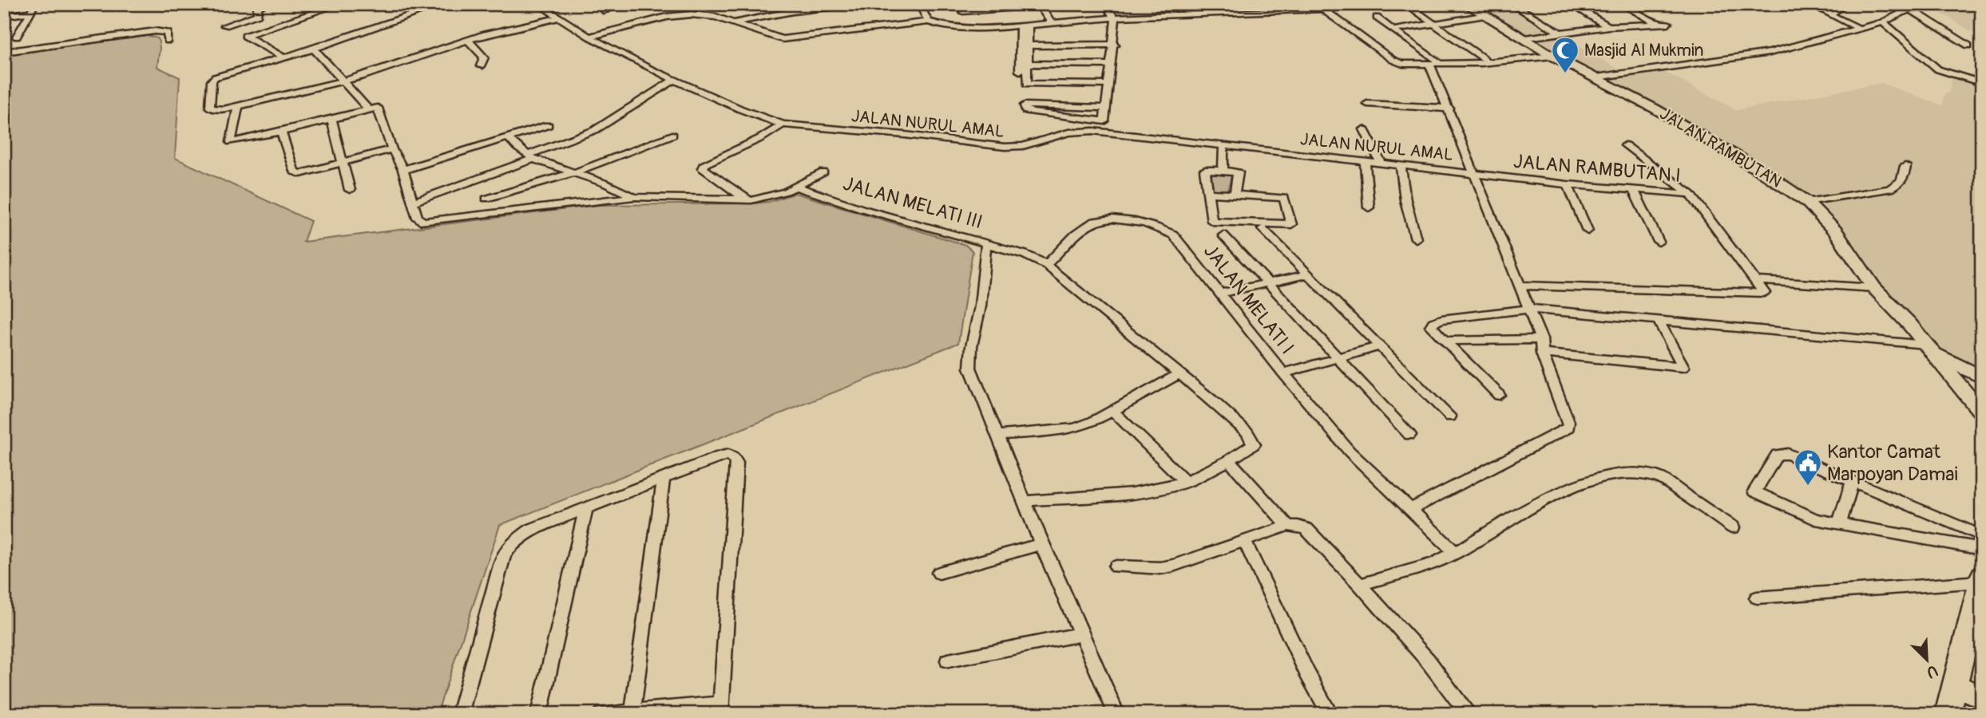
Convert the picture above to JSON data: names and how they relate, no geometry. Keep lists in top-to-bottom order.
{
  "streets": {
    "main road": ["JALAN RAMBUTAN"],
    "street": [
      "JALAN NURUL AMAL",
      "JALAN RAMBUTAN I",
      "JALAN MELATI III",
      "JALAN MELATI I"
    ]
  },
  "crossings": [
    ["JALAN NURUL AMAL", "JALAN RAMBUTAN I"]
  ],
  "places": {
    "mosque": ["Masjid Al Mukmin"],
    "public building": ["Kantor Camat Marpoyan Damai"]
  },
  "north": "bottom right"
}
